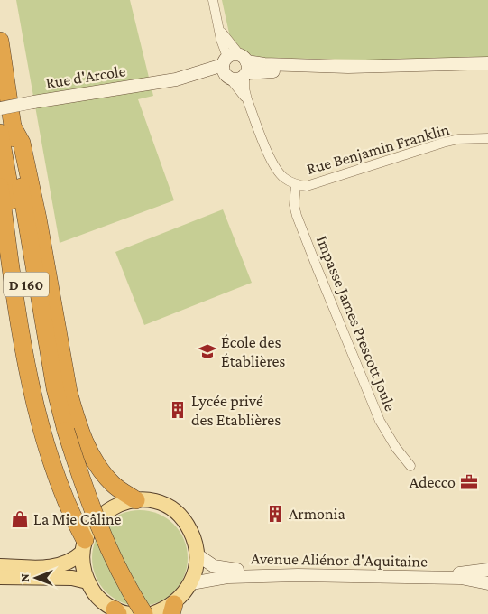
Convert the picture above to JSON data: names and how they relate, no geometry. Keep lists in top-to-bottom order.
{
  "streets": {
    "highway": ["D 160"],
    "main road": ["Rue d'Arcole", "Avenue Aliénor d'Aquitaine"],
    "street": ["Rue Benjamin Franklin", "Impasse James Prescott Joule"]
  },
  "crossings": [
    ["Rue Benjamin Franklin", "Impasse James Prescott Joule"]
  ],
  "places": {
    "school or university": ["École des Établières"],
    "building": ["Lycée privé des Etablières", "Armonia"],
    "office": ["Adecco"],
    "shop": ["La Mie Câline"]
  },
  "north": "left"
}
